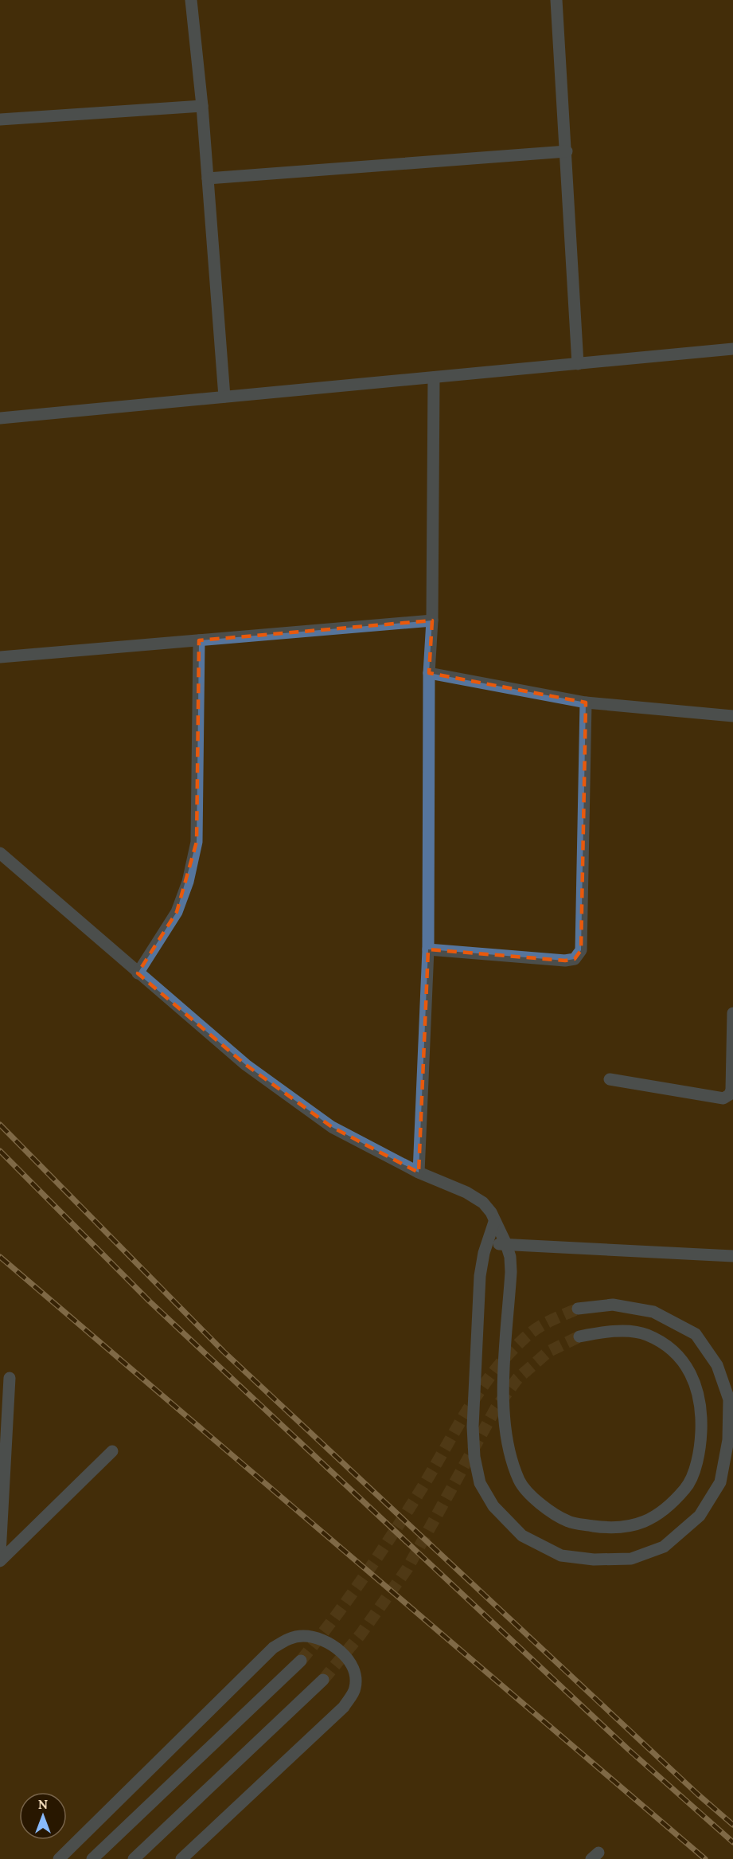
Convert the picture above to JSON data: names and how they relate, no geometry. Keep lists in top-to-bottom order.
{
  "north": "top"
}
